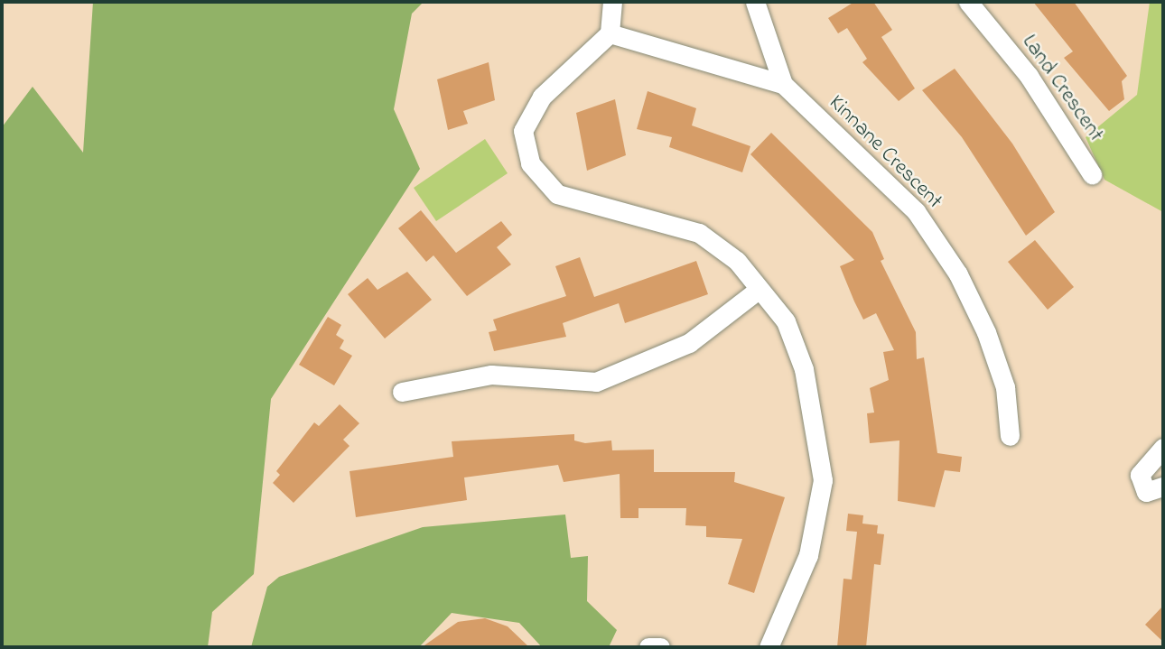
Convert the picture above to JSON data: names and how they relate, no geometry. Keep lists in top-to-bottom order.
{
  "streets": {
    "street": ["Land Crescent", "Kinnane Crescent"]
  }
}
